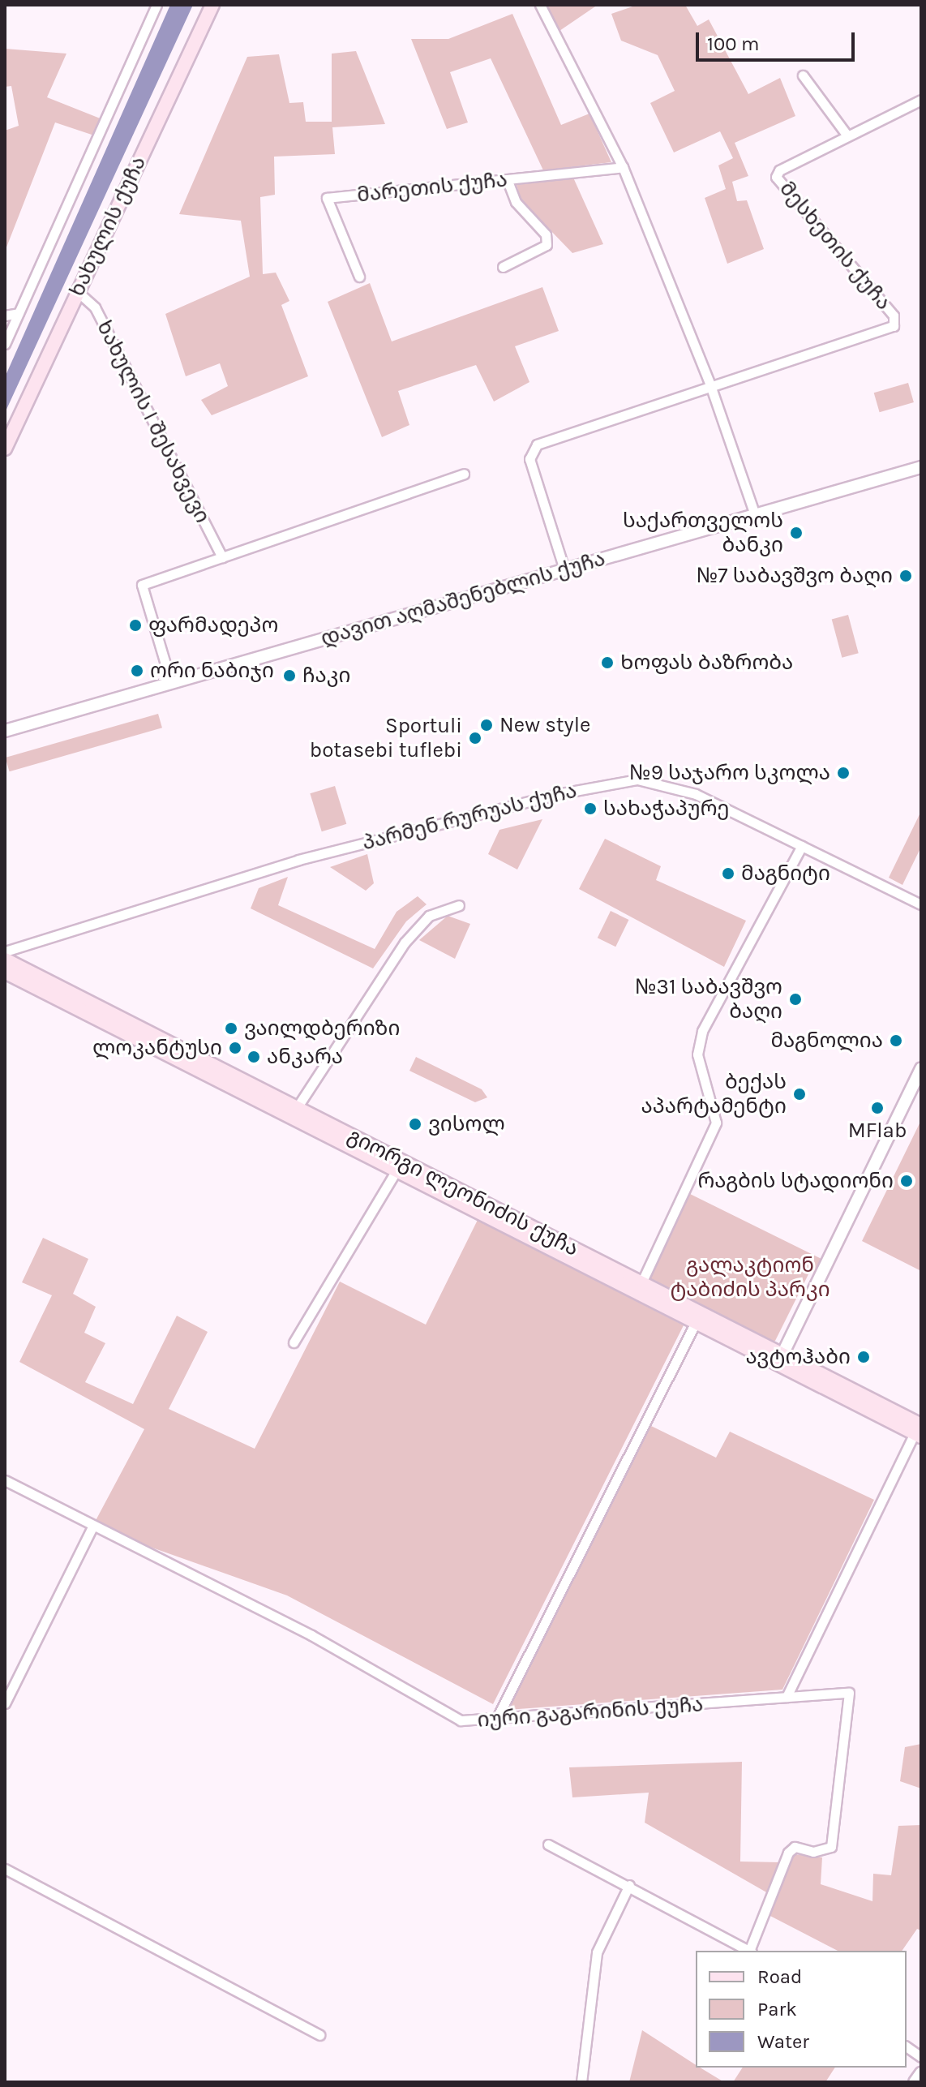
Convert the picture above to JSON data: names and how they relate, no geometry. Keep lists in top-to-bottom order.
{
  "streets": {
    "main road": ["ხახულის ქუჩა", "გიორგი ლეონიძის ქუჩა"],
    "street": [
      "მარეთის ქუჩა",
      "მესხეთის ქუჩა",
      "ხახულის I შესახვევი",
      "დავით აღმაშენებლის ქუჩა",
      "პარმენ რურუას ქუჩა",
      "იური გაგარინის ქუჩა"
    ]
  },
  "crossings": [
    ["ხახულის ქუჩა", "ხახულის I შესახვევი"]
  ],
  "parks": ["გალაკტიონ ტაბიძის პარკი"],
  "places": [
    "საქართველოს ბანკი",
    "№7 საბავშვო ბაღი",
    "ფარმადეპო",
    "Ხოფას Ბაზრობა",
    "ორი ნაბიჯი",
    "ჩაკი",
    "New style",
    "Sportuli botasebi tuflebi",
    "№9 საჯარო სკოლა",
    "სახაჭაპურე",
    "მაგნიტი",
    "№31 საბავშვო ბაღი",
    "ვაილდბერიზი",
    "მაგნოლია",
    "ლოკანტუსი",
    "ანკარა",
    "ბექას აპარტამენტი",
    "MFlab",
    "ვისოლ",
    "რაგბის სტადიონი",
    "ავტოჰაბი"
  ],
  "legend": ["Road", "Park", "Water"],
  "scale_bar": "100 m"
}
